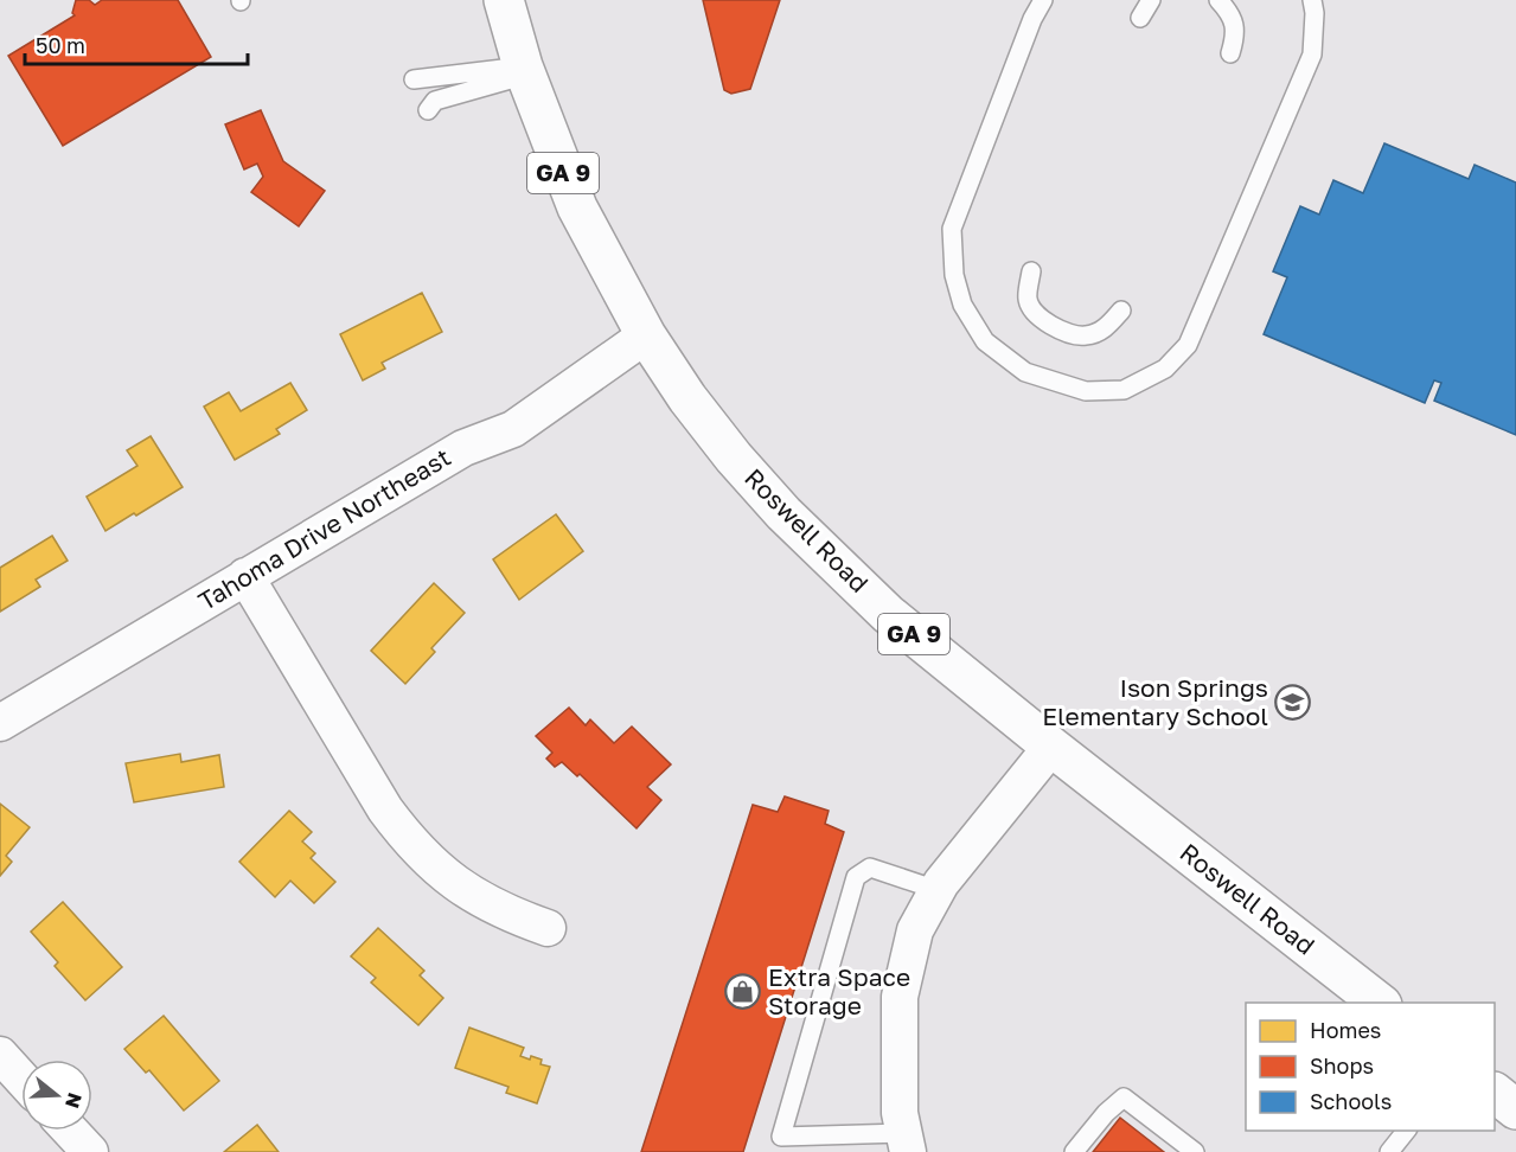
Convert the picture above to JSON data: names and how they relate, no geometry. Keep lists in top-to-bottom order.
{
  "streets": {
    "main road": ["GA 9", "Roswell Road"],
    "street": ["Tahoma Drive Northeast"]
  },
  "crossings": [
    ["Tahoma Drive Northeast", "Roswell Road"]
  ],
  "places": {
    "school or university": ["Ison Springs Elementary School"],
    "shop": ["Extra Space Storage"]
  },
  "legend": ["Homes", "Shops", "Schools"],
  "scale_bar": "50 m",
  "north": "right"
}
